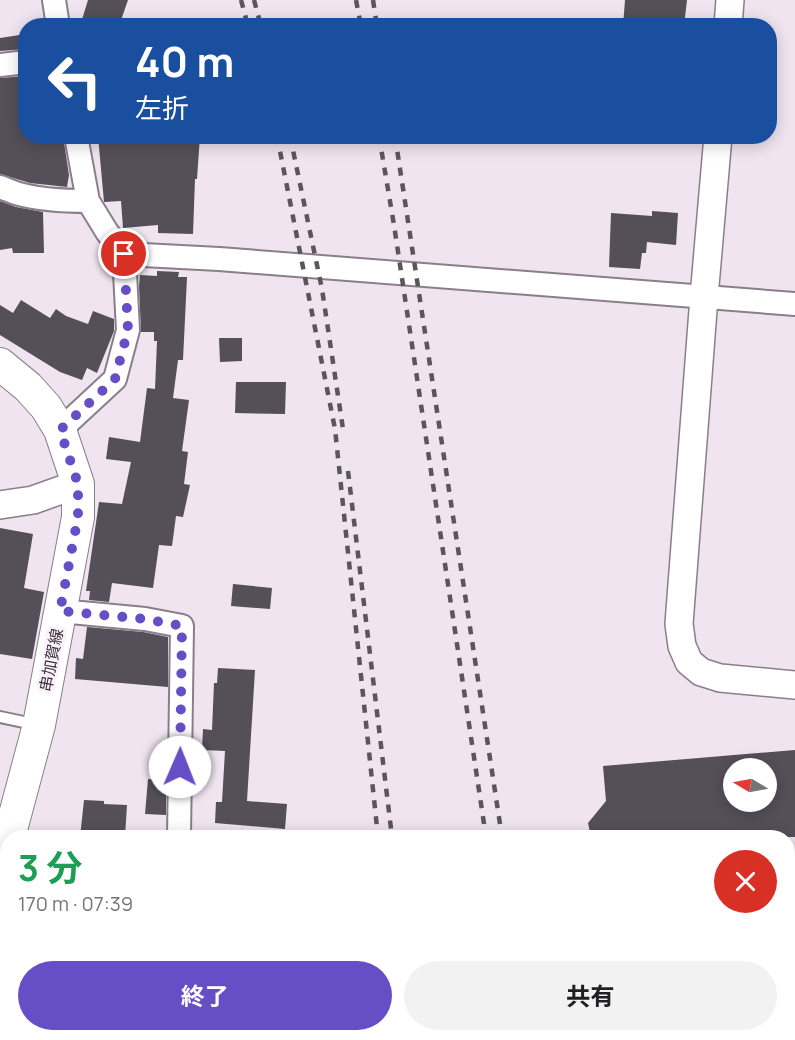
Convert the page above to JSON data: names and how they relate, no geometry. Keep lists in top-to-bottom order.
{
  "streets": {
    "main road": ["串加賀線"]
  },
  "north": "left",
  "page": {
    "turn": ["40 m", "左折"],
    "heading": ["3 分", "170 m · 07:39"],
    "buttons": ["終了", "共有"]
  }
}
